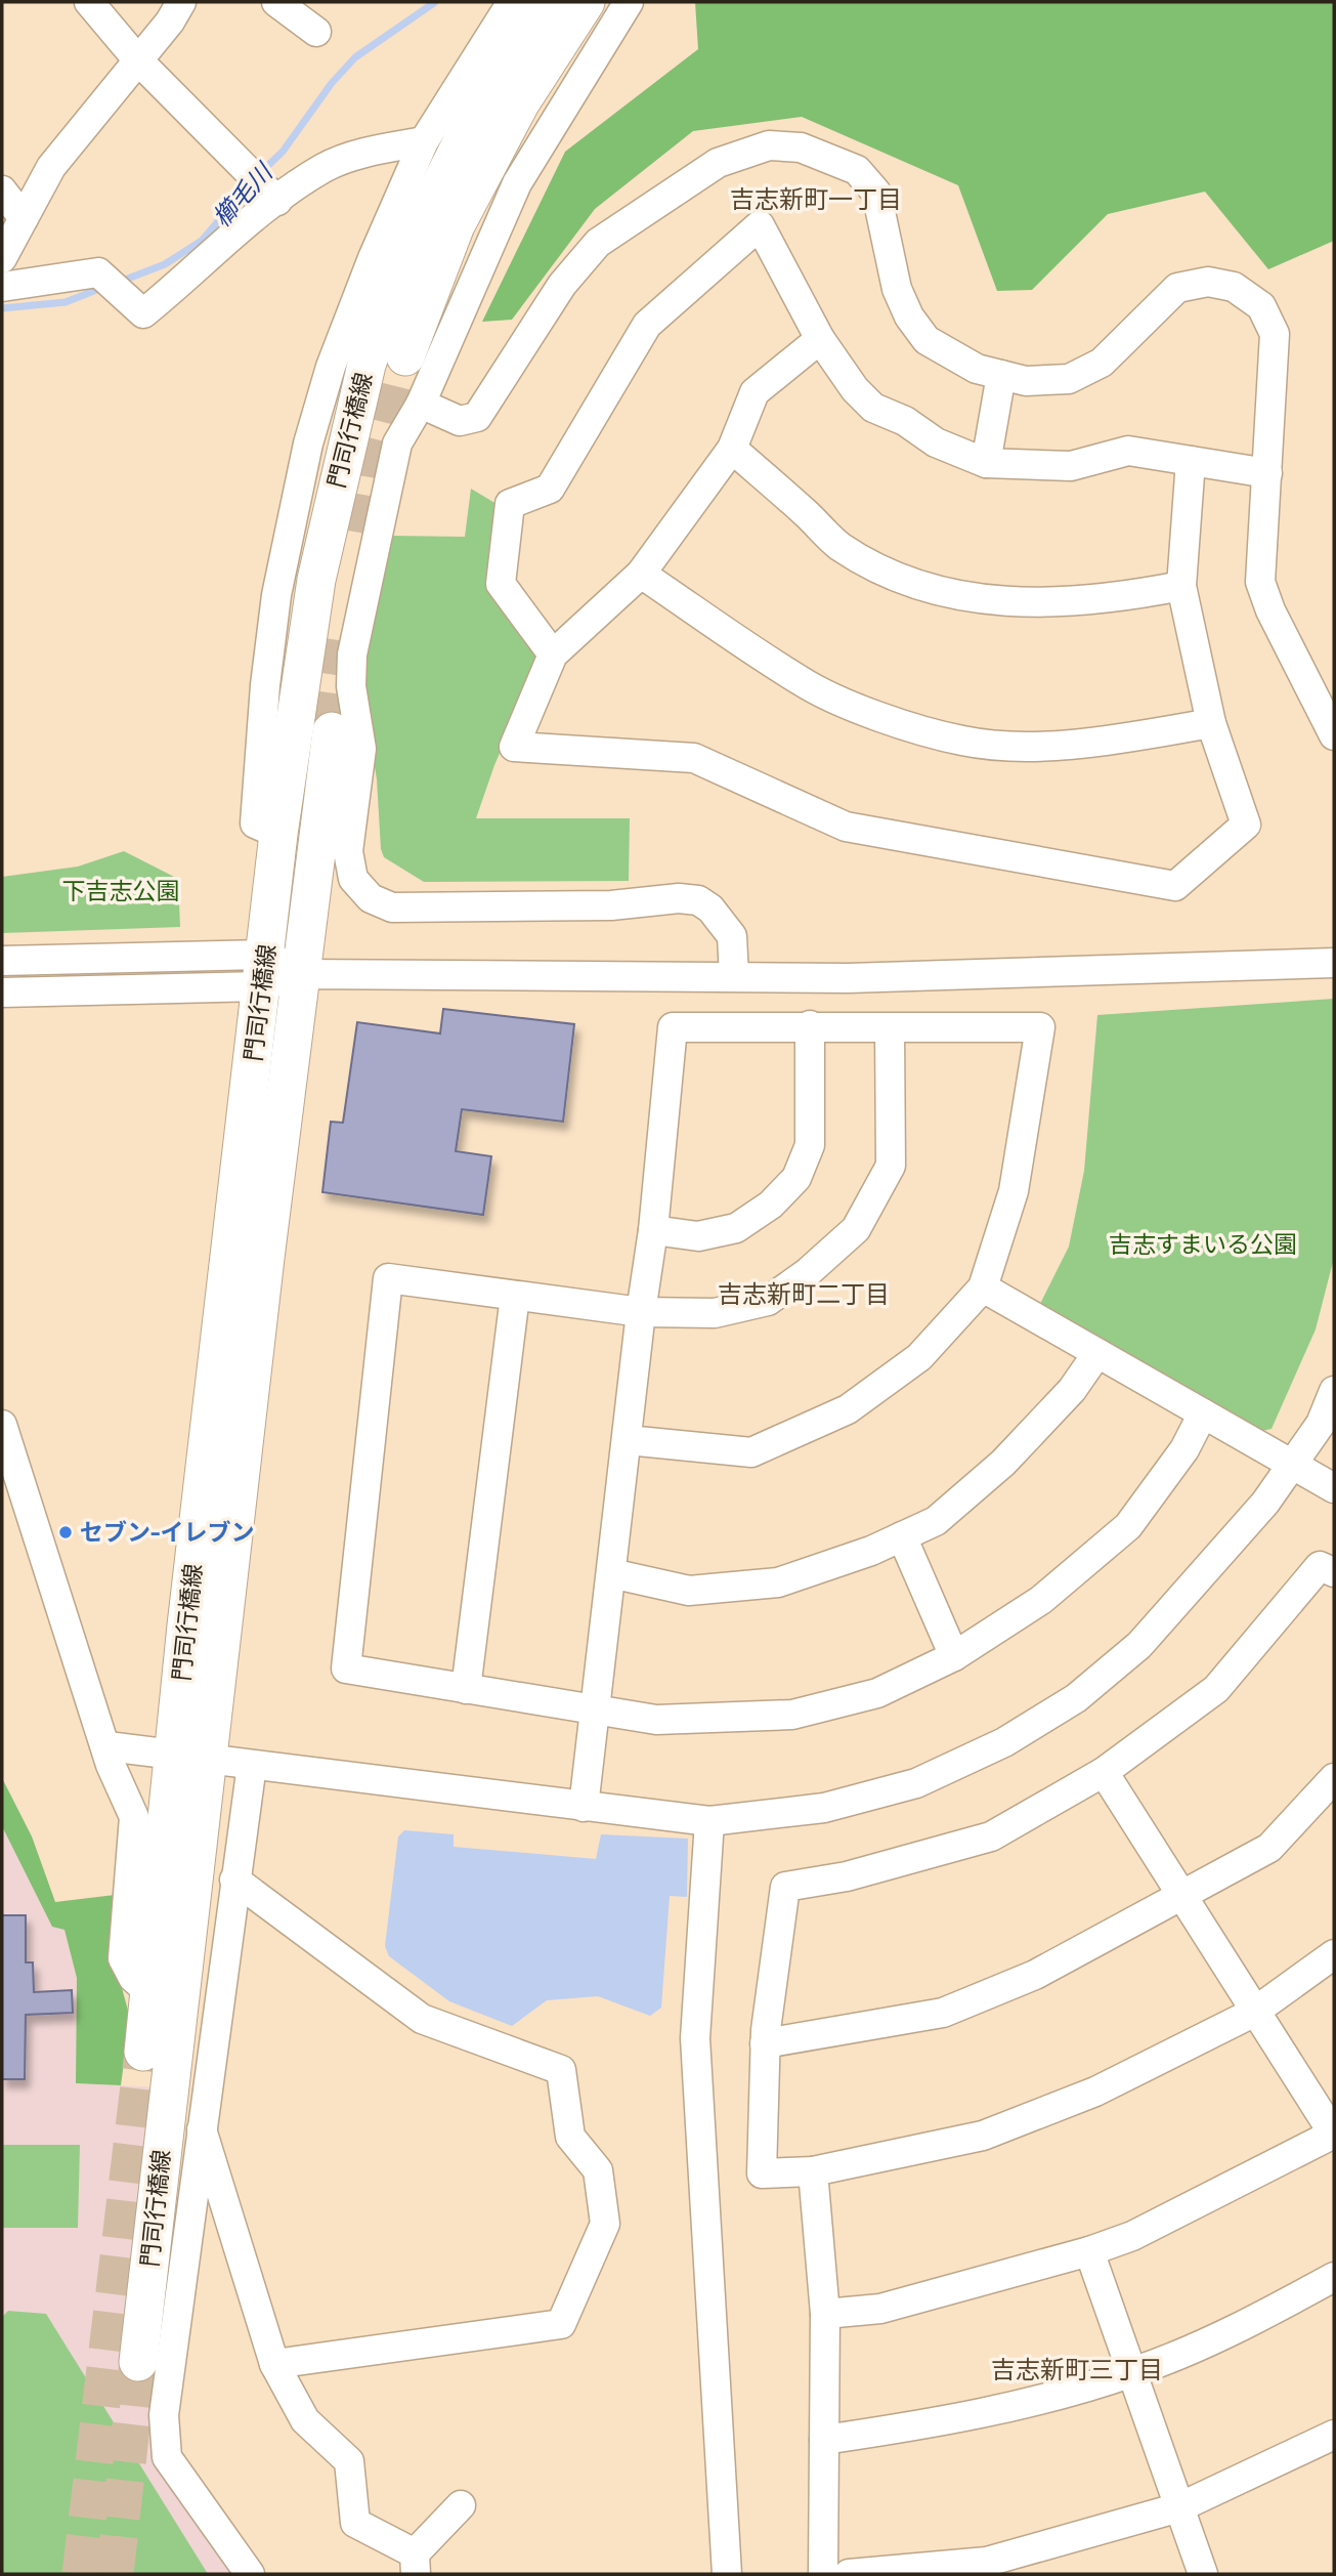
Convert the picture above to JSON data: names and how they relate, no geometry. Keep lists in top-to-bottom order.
{
  "streets": {
    "main road": ["門司行橋線"]
  },
  "districts": ["吉志新町一丁目", "吉志新町二丁目", "吉志新町三丁目"],
  "water": ["櫛毛川"],
  "parks": ["下吉志公園", "吉志すまいる公園"],
  "places": ["セブン-イレブン"]
}
